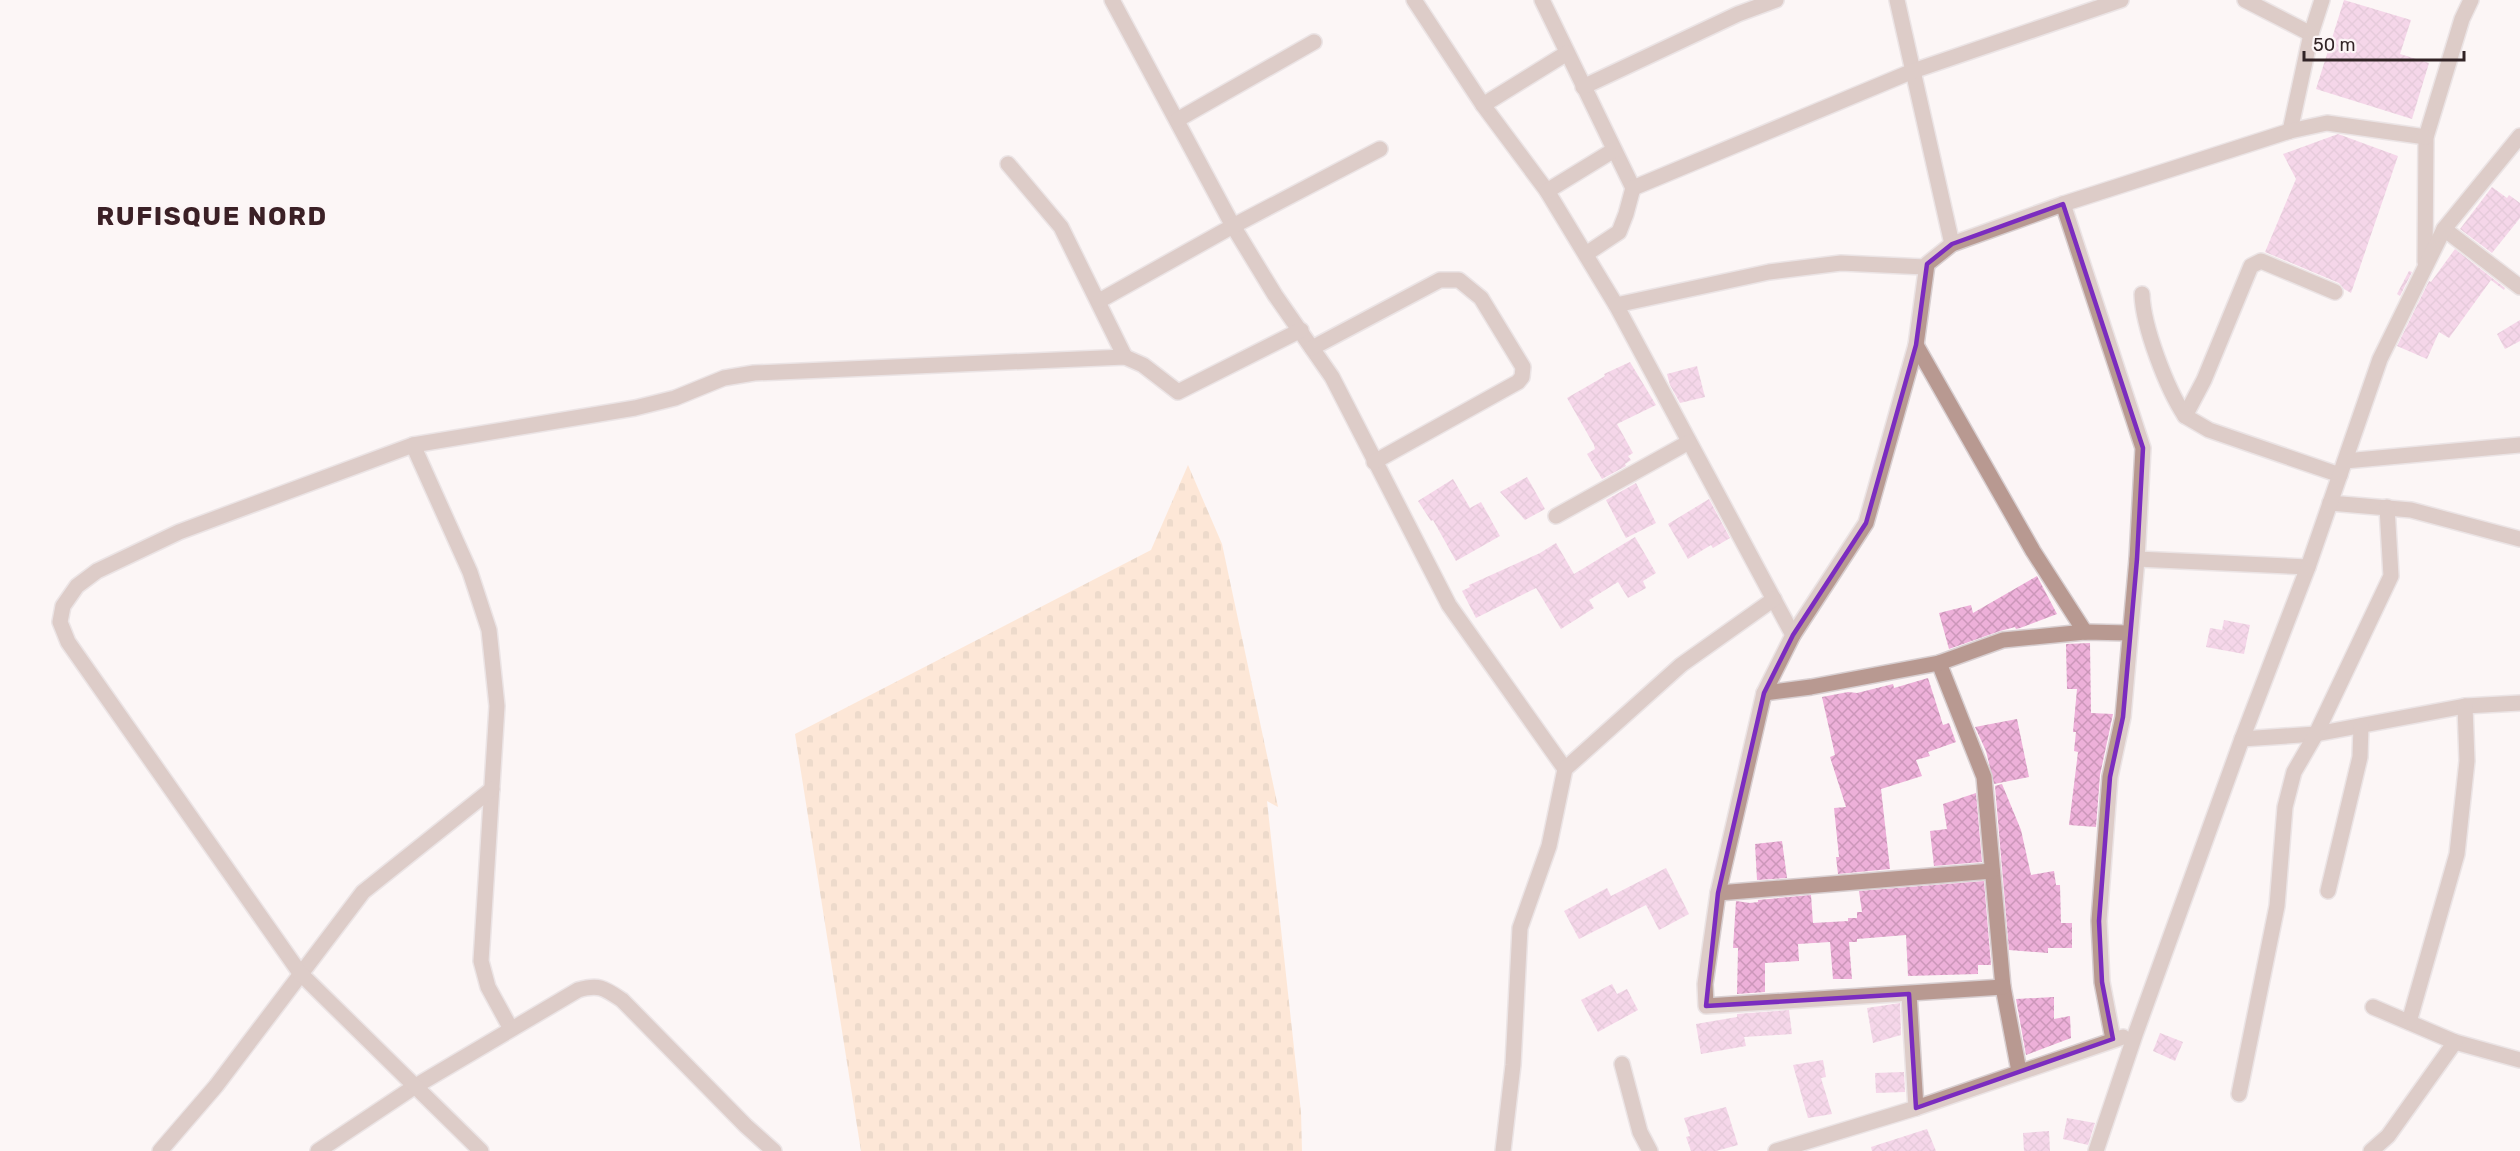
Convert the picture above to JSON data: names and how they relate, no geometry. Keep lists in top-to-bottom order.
{
  "districts": ["RUFISQUE NORD"],
  "scale_bar": "50 m"
}
